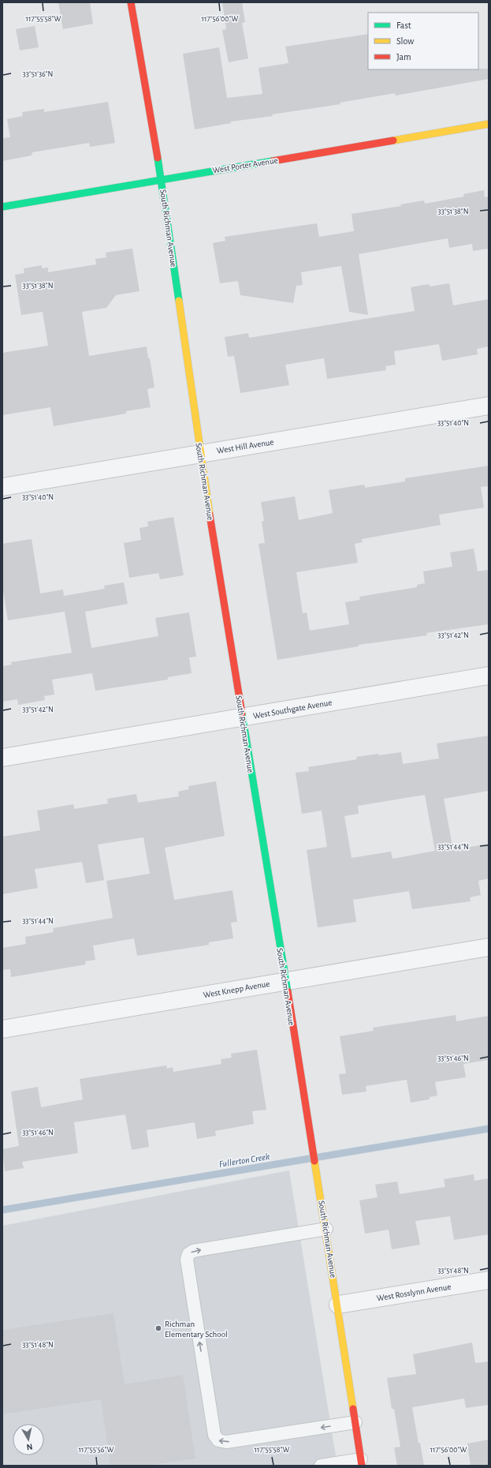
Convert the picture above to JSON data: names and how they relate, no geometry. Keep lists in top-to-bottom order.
{
  "streets": {
    "street": [
      "West Porter Avenue",
      "South Richman Avenue",
      "West Hill Avenue",
      "West Southgate Avenue",
      "West Knepp Avenue",
      "West Rosslynn Avenue"
    ]
  },
  "crossings": [
    ["West Porter Avenue", "South Richman Avenue"],
    ["South Richman Avenue", "West Hill Avenue"],
    ["South Richman Avenue", "West Southgate Avenue"],
    ["South Richman Avenue", "West Knepp Avenue"],
    ["South Richman Avenue", "West Rosslynn Avenue"]
  ],
  "water": ["Fullerton Creek"],
  "places": ["Richman Elementary School"],
  "legend": ["Fast", "Slow", "Jam"],
  "north": "bottom",
  "coordinates": [
    "117°55'58\"W",
    "117°56'00\"W",
    "33°51'36\"N",
    "33°51'38\"N",
    "33°51'40\"N",
    "33°51'42\"N",
    "33°51'44\"N",
    "33°51'46\"N",
    "33°51'48\"N",
    "117°55'56\"W"
  ]
}
